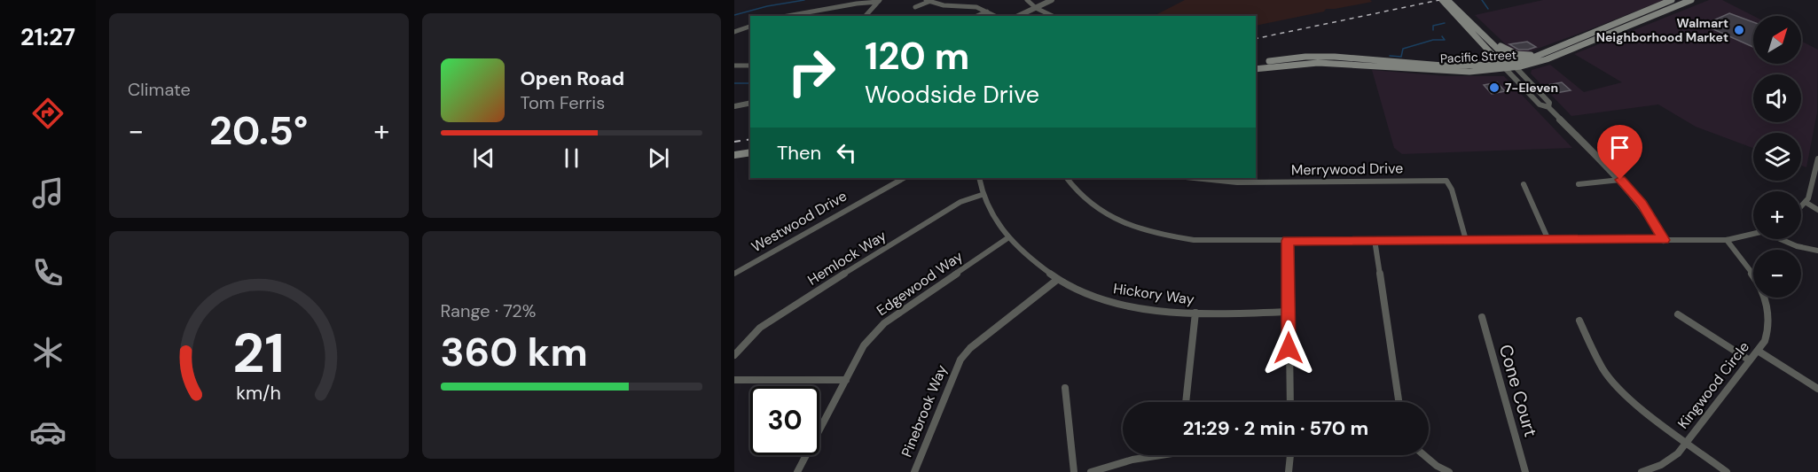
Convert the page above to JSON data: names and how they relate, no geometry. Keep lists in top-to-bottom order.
{
  "streets": {
    "main road": ["Pacific Street"],
    "street": [
      "Merrywood Drive",
      "Westwood Drive",
      "Hemlock Way",
      "Edgewood Way",
      "Hickory Way",
      "Kingwood Circle",
      "Cone Court",
      "Pinebrook Way"
    ]
  },
  "crossings": [
    ["Hemlock Way", "Hickory Way"],
    ["Edgewood Way", "Hickory Way"],
    ["Hickory Way", "Pinebrook Way"]
  ],
  "places": ["Walmart Neighborhood Market", "7-Eleven"],
  "north": "top right",
  "page": {
    "tabs": "21:27",
    "tile": [
      "Climate",
      ["Range · 72%", "360 km"]
    ],
    "map_buttons": ["+", "−"],
    "turn": ["120 m", "Woodside Drive"],
    "song": ["Open Road", "Tom Ferris"],
    "heat": ["−", "20.5°", "+"],
    "then": "Then",
    "limit": "30",
    "trip": "21:29 · 2 min · 570 m",
    "gauge": ["21", "km/h"]
  }
}
